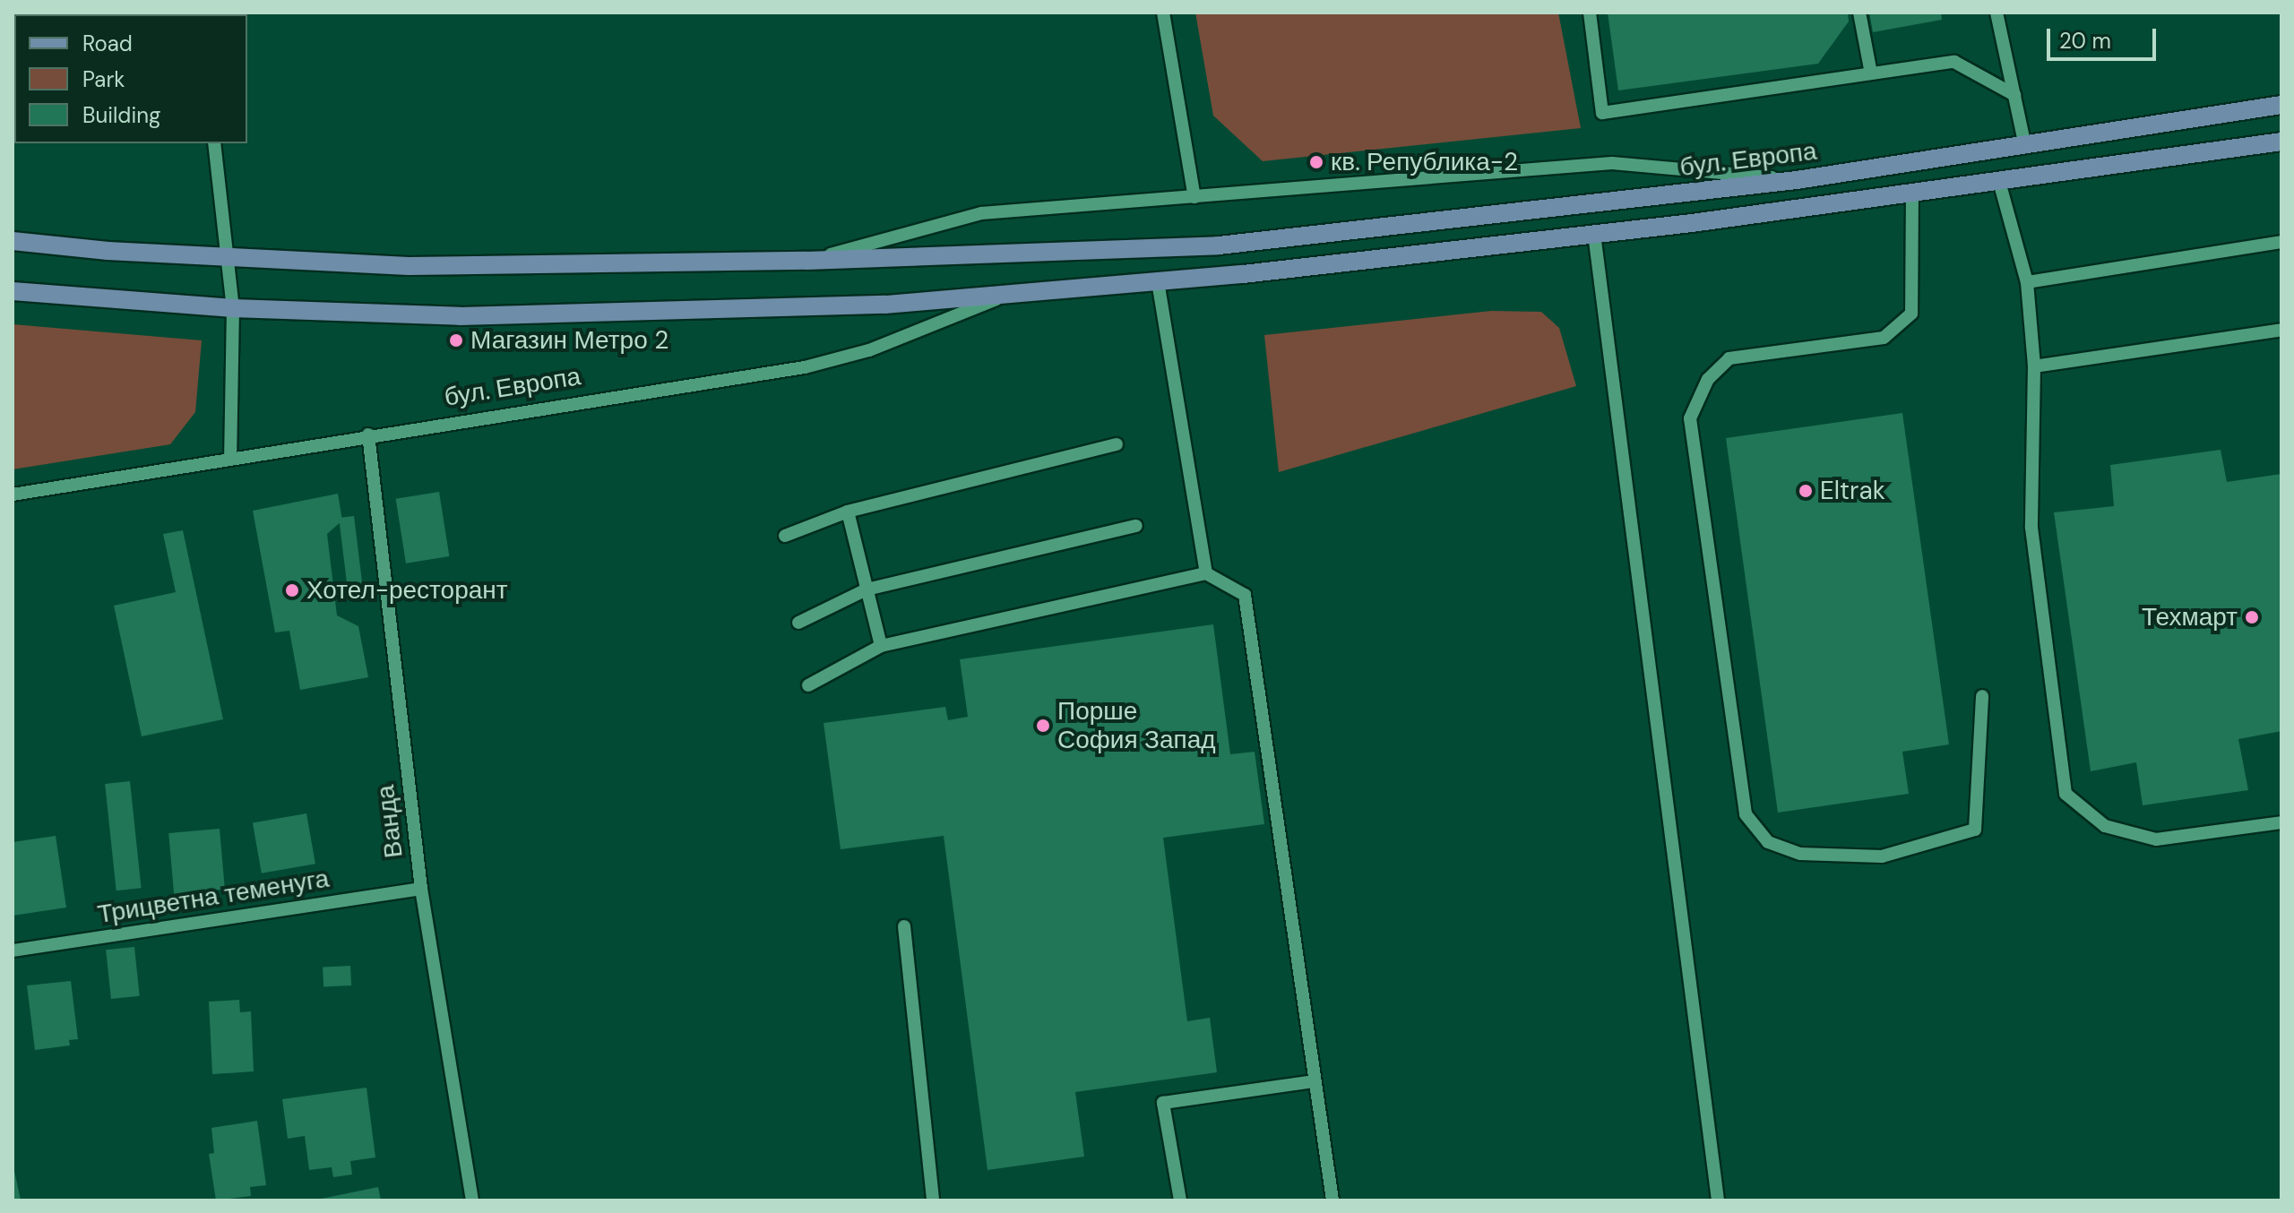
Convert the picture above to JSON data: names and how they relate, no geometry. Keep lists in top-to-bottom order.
{
  "streets": {
    "main road": ["бул. Европа"],
    "street": ["Ванда", "Трицветна теменуга"]
  },
  "crossings": [
    ["бул. Европа", "Ванда"],
    ["Ванда", "Трицветна теменуга"]
  ],
  "places": [
    "кв. Република-2",
    "Магазин Метро 2",
    "Eltrak",
    "Хотел-ресторант",
    "Техмарт",
    "Порше София Запад"
  ],
  "legend": ["Road", "Park", "Building"],
  "scale_bar": "20 m"
}
